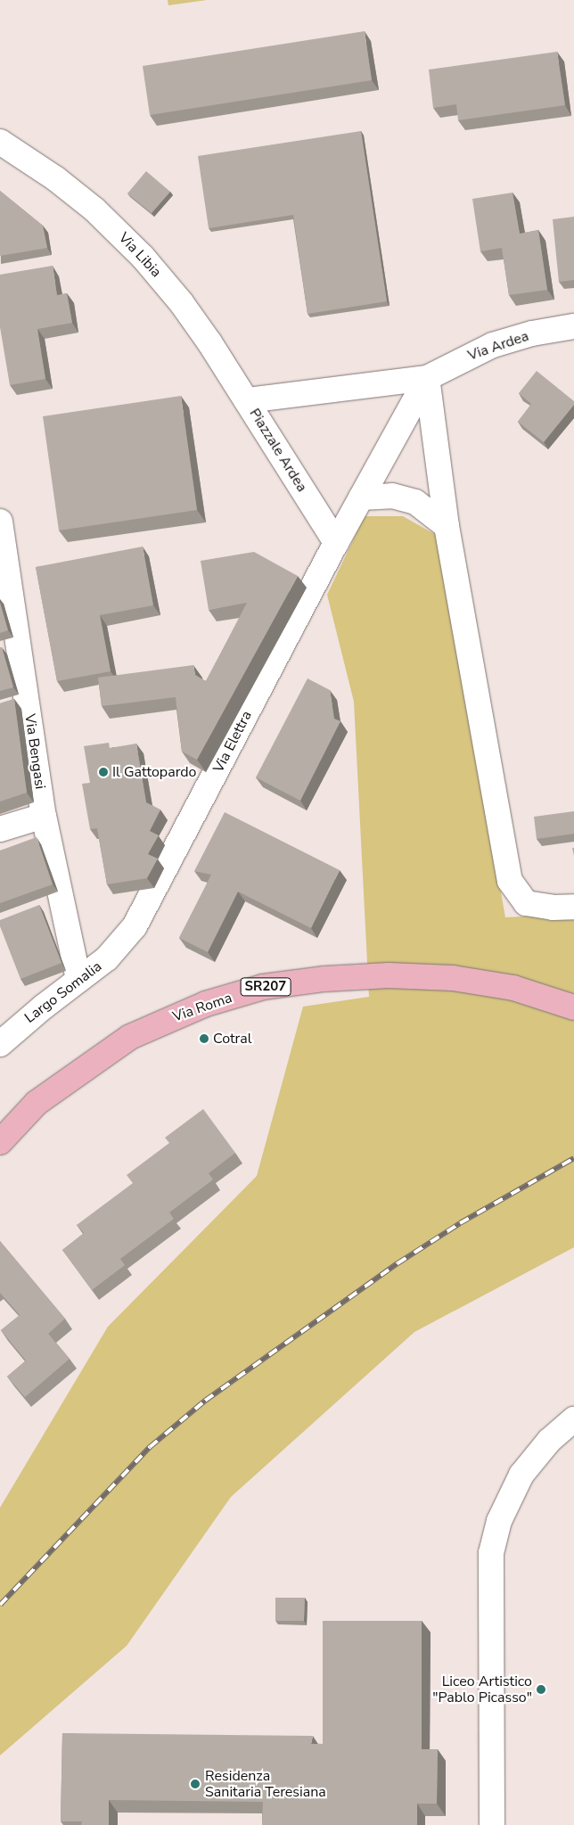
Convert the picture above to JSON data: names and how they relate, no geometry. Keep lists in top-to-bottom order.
{
  "streets": {
    "main road": ["SR207", "Via Roma"],
    "street": [
      "Via Libia",
      "Via Ardea",
      "Piazzale Ardea",
      "Via Elettra",
      "Via Bengasi",
      "Largo Somalia"
    ]
  },
  "crossings": [
    ["Via Libia", "Piazzale Ardea"],
    ["Via Ardea", "Piazzale Ardea"],
    ["Piazzale Ardea", "Via Elettra"],
    ["Via Elettra", "Largo Somalia"],
    ["Via Bengasi", "Largo Somalia"]
  ],
  "places": [
    "Il Gattopardo",
    "Cotral",
    "Liceo Artistico \"Pablo Picasso\"",
    "Residenza Sanitaria Teresiana"
  ]
}
